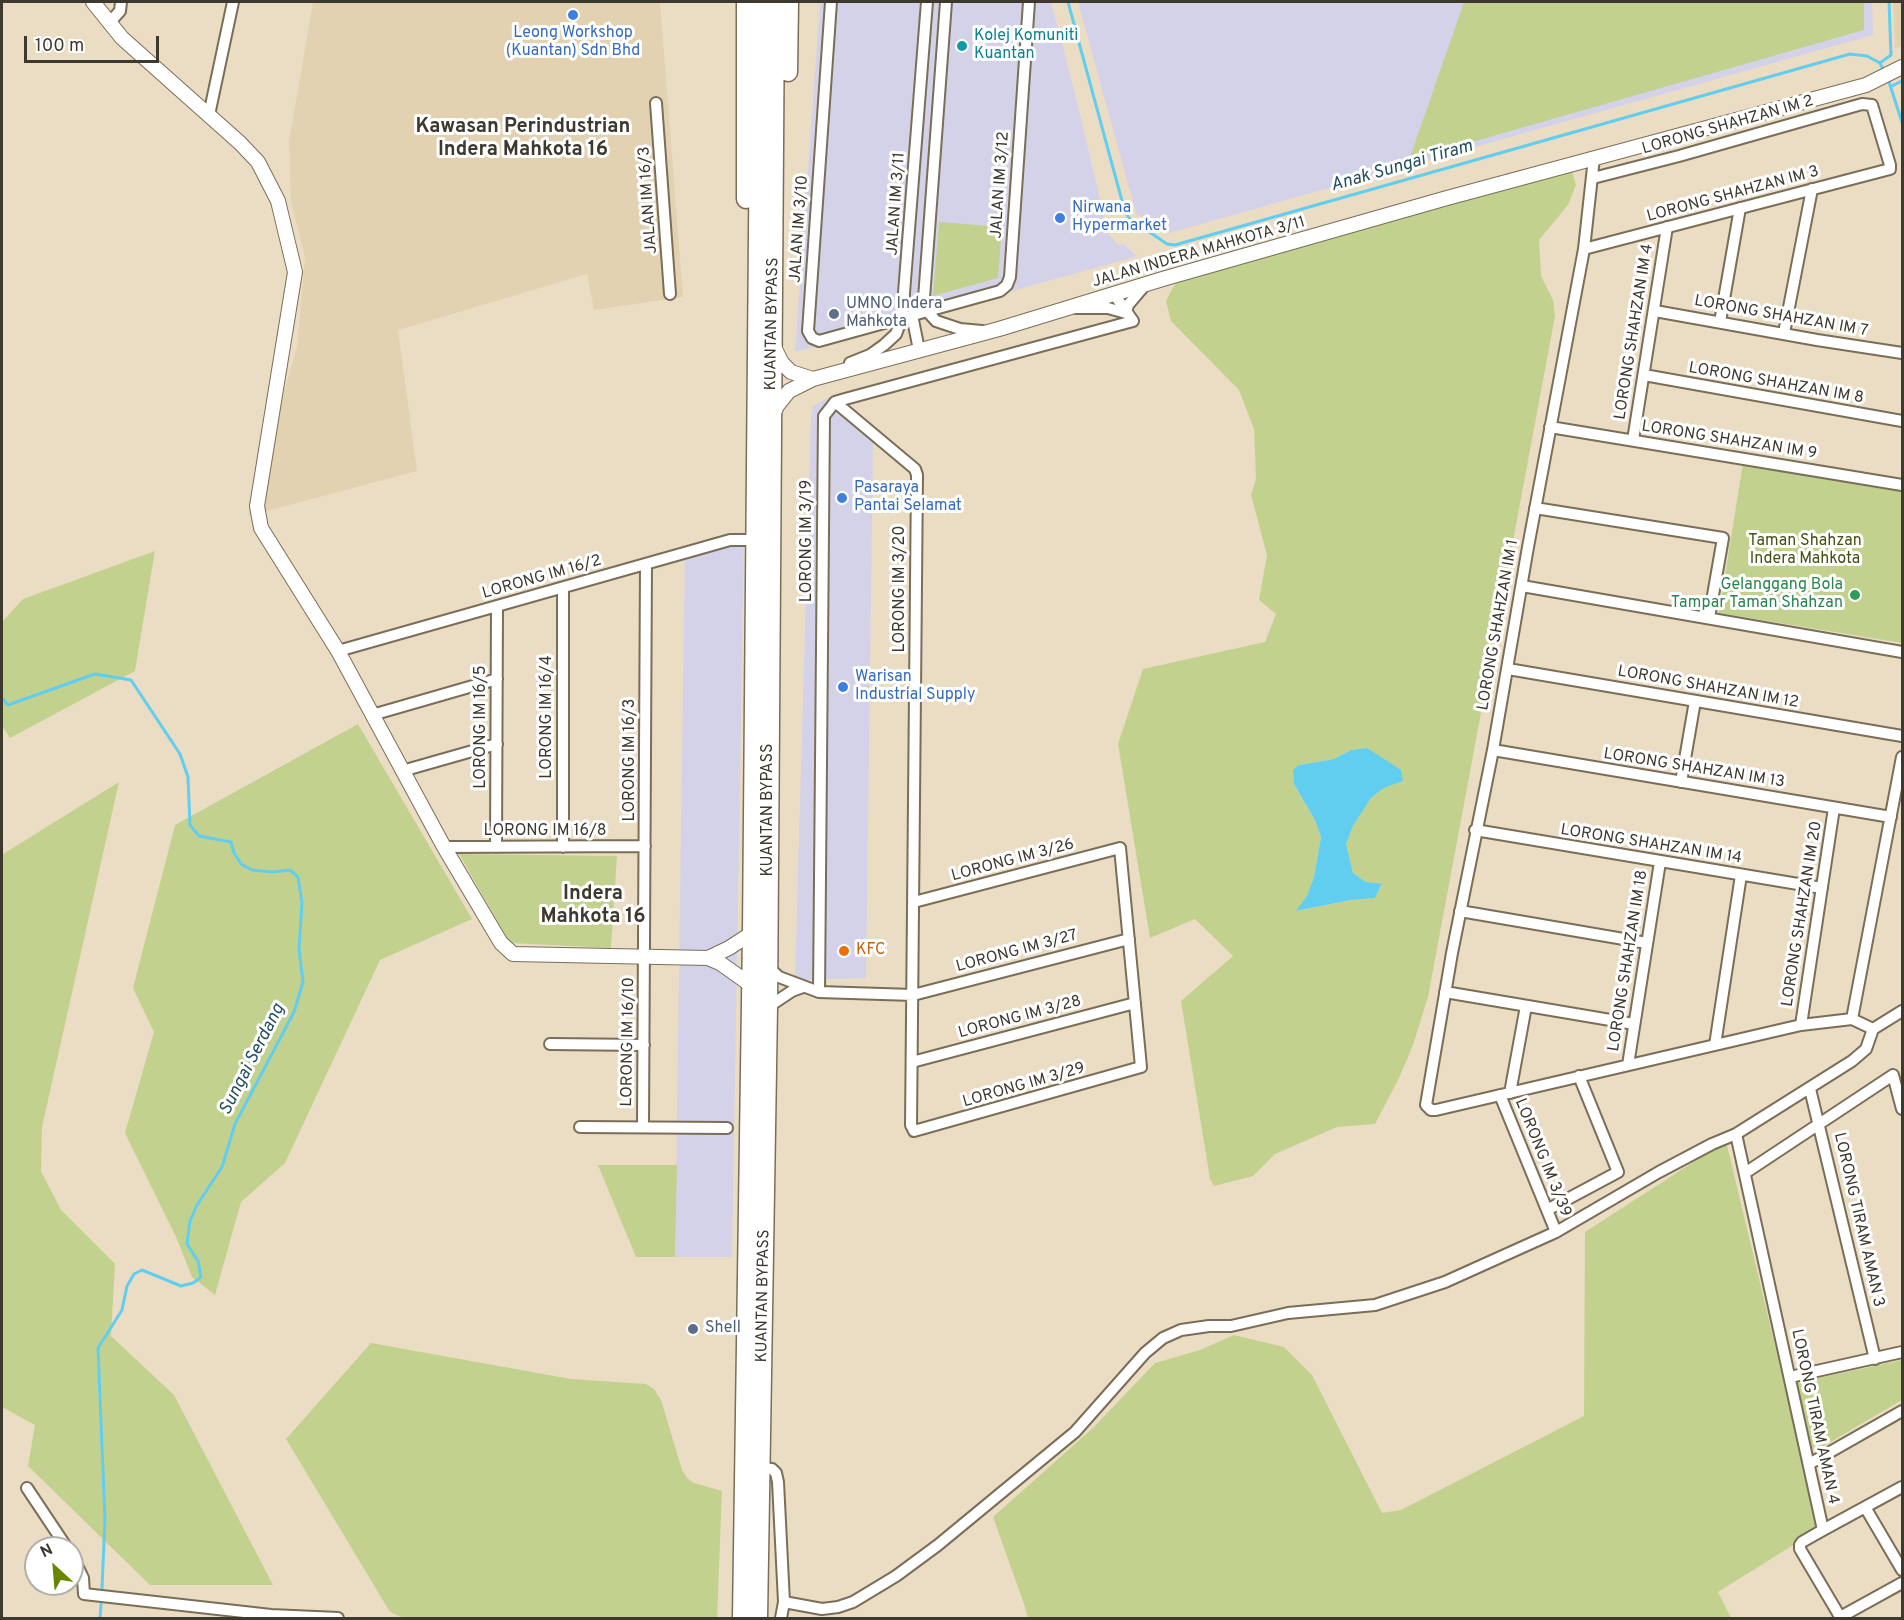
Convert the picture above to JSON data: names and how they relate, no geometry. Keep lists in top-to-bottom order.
{
  "streets": {
    "highway": ["KUANTAN BYPASS"],
    "street": [
      "LORONG SHAHZAN IM 2",
      "JALAN IM 3/12",
      "LORONG SHAHZAN IM 3",
      "JALAN IM 16/3",
      "JALAN IM 3/11",
      "JALAN IM 3/10",
      "JALAN INDERA MAHKOTA 3/11",
      "LORONG SHAHZAN IM 7",
      "LORONG SHAHZAN IM 4",
      "LORONG SHAHZAN IM 8",
      "LORONG SHAHZAN IM 9",
      "LORONG IM 3/19",
      "LORONG IM 16/2",
      "LORONG IM 3/20",
      "LORONG SHAHZAN IM 1",
      "LORONG SHAHZAN IM 12",
      "LORONG IM 16/4",
      "LORONG IM 16/5",
      "LORONG IM 16/3",
      "LORONG SHAHZAN IM 13",
      "LORONG IM 16/8",
      "LORONG SHAHZAN IM 14",
      "LORONG IM 3/26",
      "LORONG SHAHZAN IM 20",
      "LORONG IM 3/27",
      "LORONG SHAHZAN IM 18",
      "LORONG IM 3/28",
      "LORONG IM 16/10",
      "LORONG IM 3/29",
      "LORONG IM 3/39",
      "LORONG TIRAM AMAN 3",
      "LORONG TIRAM AMAN 4"
    ]
  },
  "crossings": [
    ["LORONG SHAHZAN IM 2", "LORONG SHAHZAN IM 3"],
    ["LORONG SHAHZAN IM 2", "LORONG SHAHZAN IM 1"],
    ["JALAN IM 3/12", "JALAN IM 3/11"],
    ["JALAN IM 3/12", "JALAN IM 3/10"],
    ["LORONG SHAHZAN IM 3", "LORONG SHAHZAN IM 4"],
    ["LORONG SHAHZAN IM 3", "LORONG SHAHZAN IM 1"],
    ["JALAN IM 3/11", "JALAN IM 3/10"],
    ["JALAN IM 3/11", "JALAN INDERA MAHKOTA 3/11"],
    ["JALAN INDERA MAHKOTA 3/11", "KUANTAN BYPASS"],
    ["JALAN INDERA MAHKOTA 3/11", "LORONG SHAHZAN IM 1"],
    ["LORONG SHAHZAN IM 7", "LORONG SHAHZAN IM 4"],
    ["KUANTAN BYPASS", "LORONG IM 16/2"],
    ["KUANTAN BYPASS", "LORONG IM 3/27"],
    ["LORONG SHAHZAN IM 4", "LORONG SHAHZAN IM 8"],
    ["LORONG SHAHZAN IM 4", "LORONG SHAHZAN IM 9"],
    ["LORONG SHAHZAN IM 9", "LORONG SHAHZAN IM 1"],
    ["LORONG IM 3/19", "LORONG IM 3/20"],
    ["LORONG IM 3/19", "LORONG IM 3/27"],
    ["LORONG IM 16/2", "LORONG IM 16/4"],
    ["LORONG IM 16/2", "LORONG IM 16/5"],
    ["LORONG IM 16/2", "LORONG IM 16/3"],
    ["LORONG IM 3/20", "LORONG IM 3/26"],
    ["LORONG IM 3/20", "LORONG IM 3/27"],
    ["LORONG IM 3/20", "LORONG IM 3/28"],
    ["LORONG IM 3/20", "LORONG IM 3/29"],
    ["LORONG SHAHZAN IM 1", "LORONG SHAHZAN IM 12"],
    ["LORONG SHAHZAN IM 1", "LORONG SHAHZAN IM 13"],
    ["LORONG SHAHZAN IM 1", "LORONG SHAHZAN IM 14"],
    ["LORONG SHAHZAN IM 1", "LORONG IM 3/39"],
    ["LORONG IM 16/4", "LORONG IM 16/8"],
    ["LORONG IM 16/5", "LORONG IM 16/8"],
    ["LORONG IM 16/3", "LORONG IM 16/8"],
    ["LORONG IM 16/3", "LORONG IM 16/10"],
    ["LORONG SHAHZAN IM 13", "LORONG SHAHZAN IM 20"],
    ["LORONG SHAHZAN IM 14", "LORONG SHAHZAN IM 20"],
    ["LORONG SHAHZAN IM 14", "LORONG SHAHZAN IM 18"],
    ["LORONG IM 3/26", "LORONG IM 3/27"],
    ["LORONG IM 3/28", "LORONG IM 3/29"]
  ],
  "districts": ["Kawasan Perindustrian Indera Mahkota 16", "Indera Mahkota 16"],
  "water": ["Anak Sungai Tiram", "Sungai Serdang"],
  "parks": ["Taman Shahzan Indera Mahkota"],
  "places": [
    "Leong Workshop (Kuantan) Sdn Bhd",
    "Kolej Komuniti Kuantan",
    "Nirwana Hypermarket",
    "UMNO Indera Mahkota",
    "Pasaraya Pantai Selamat",
    "Gelanggang Bola Tampar Taman Shahzan",
    "Warisan Industrial Supply",
    "KFC",
    "Shell"
  ],
  "scale_bar": "100 m",
  "north": "top left"
}
